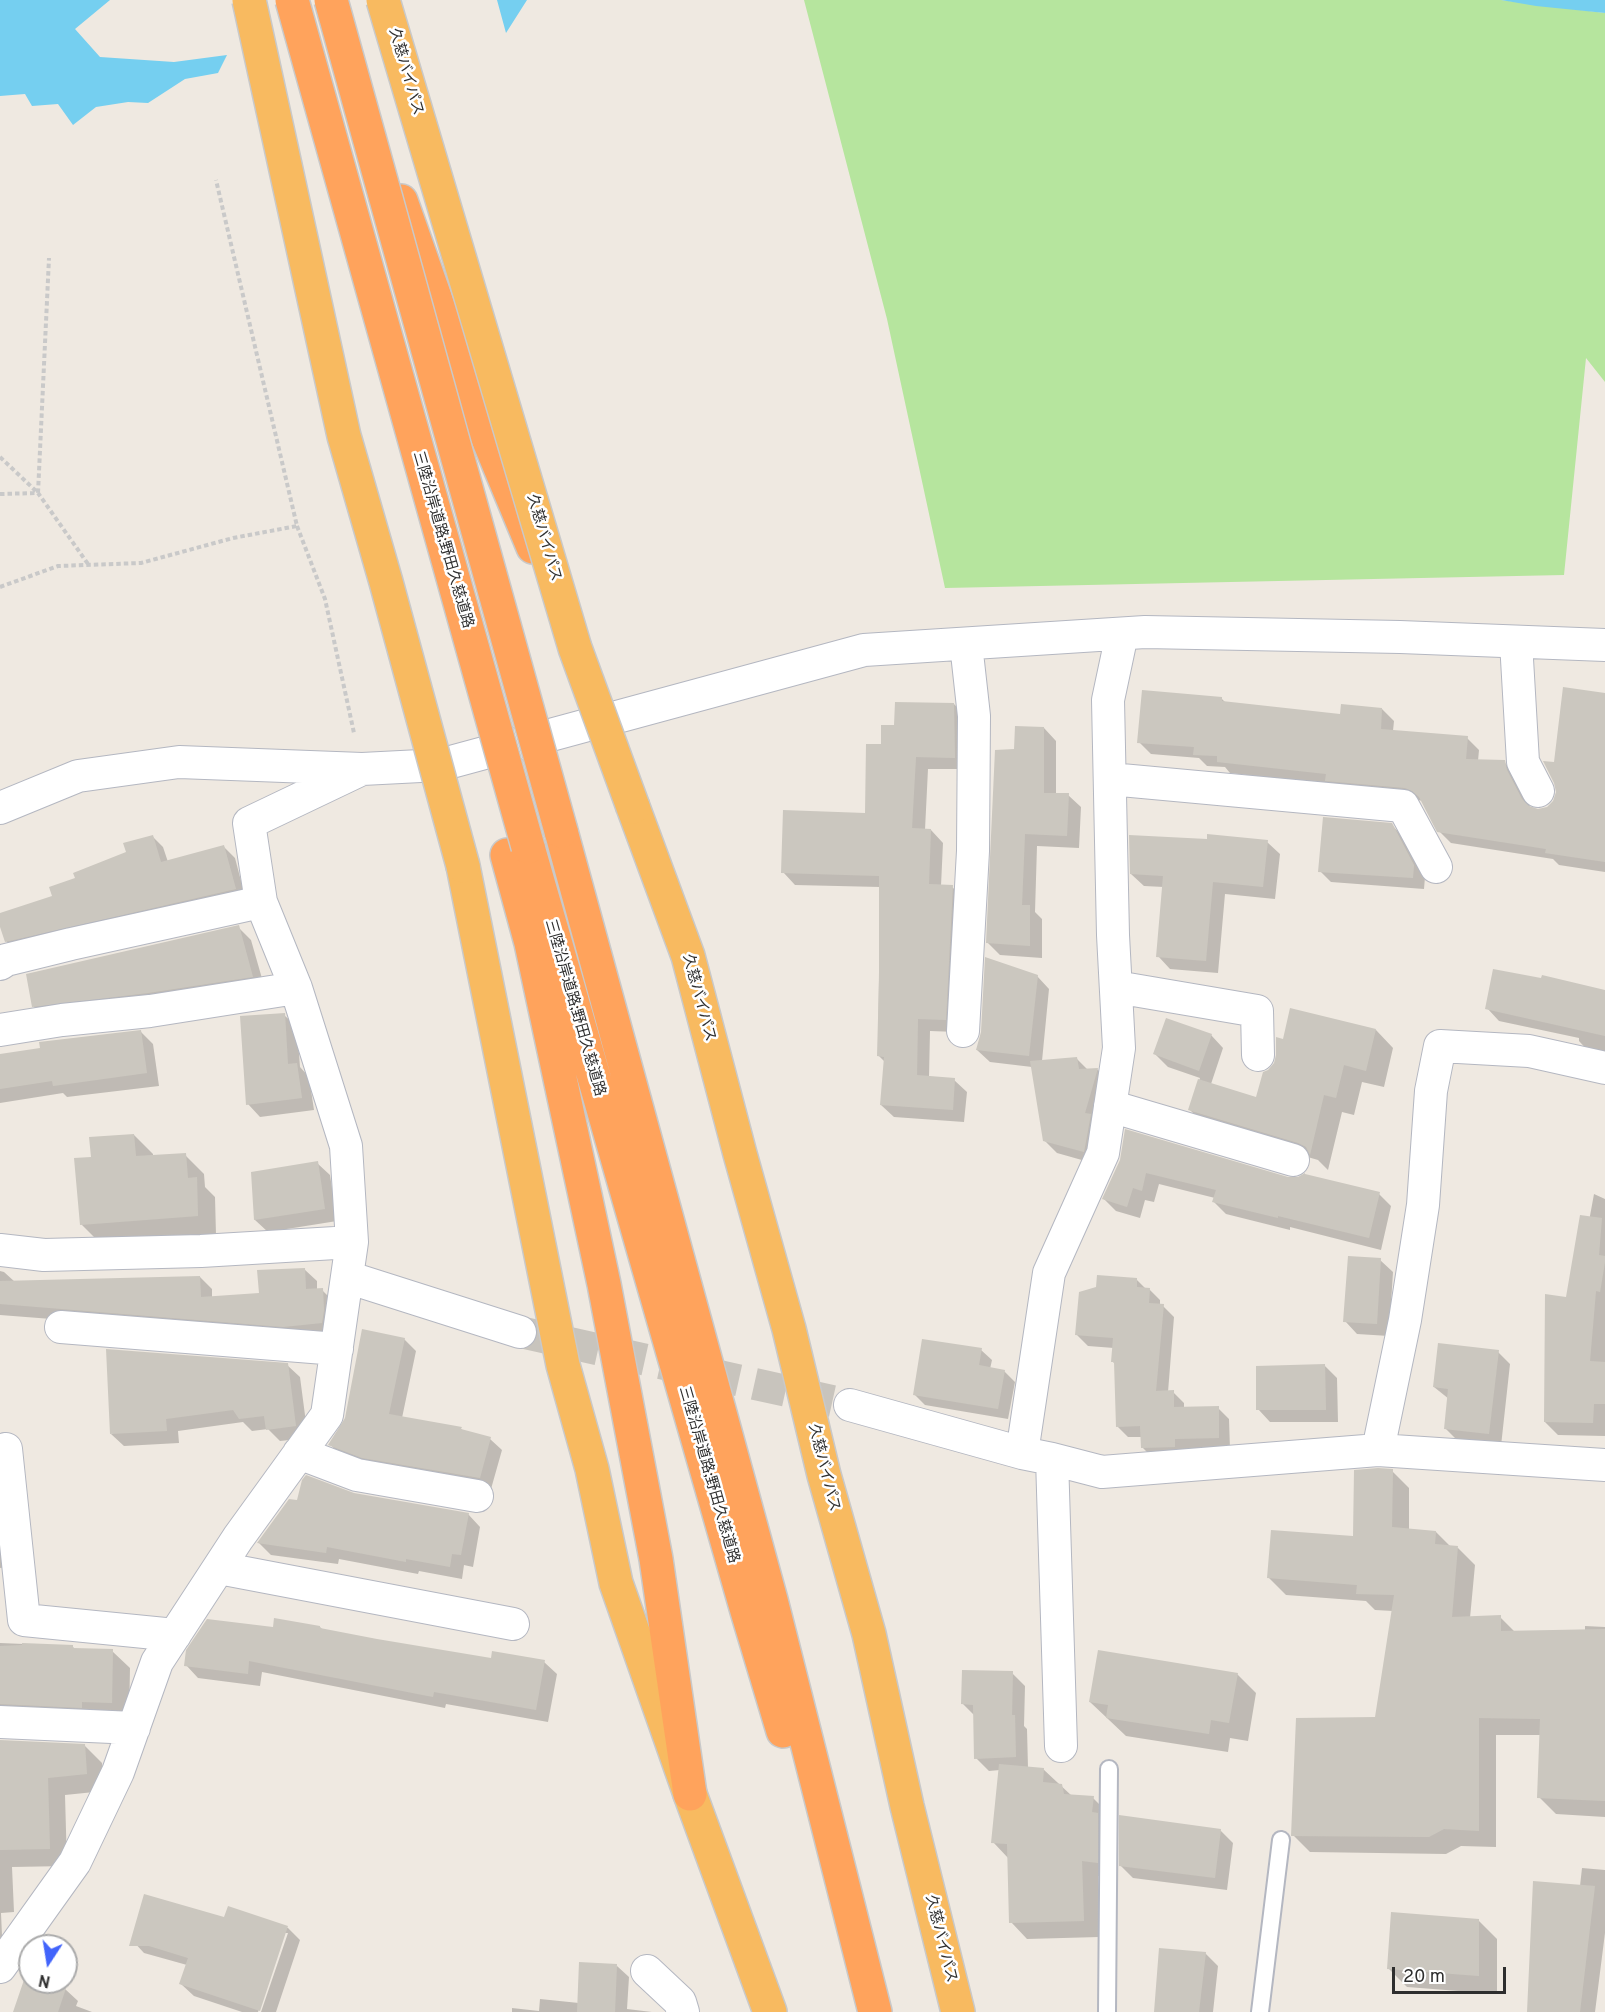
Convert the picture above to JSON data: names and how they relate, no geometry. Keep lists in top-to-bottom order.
{
  "streets": {
    "highway": ["久慈バイパス", "三陸沿岸道路;野田久慈道路"]
  },
  "scale_bar": "20 m",
  "north": "bottom"
}
